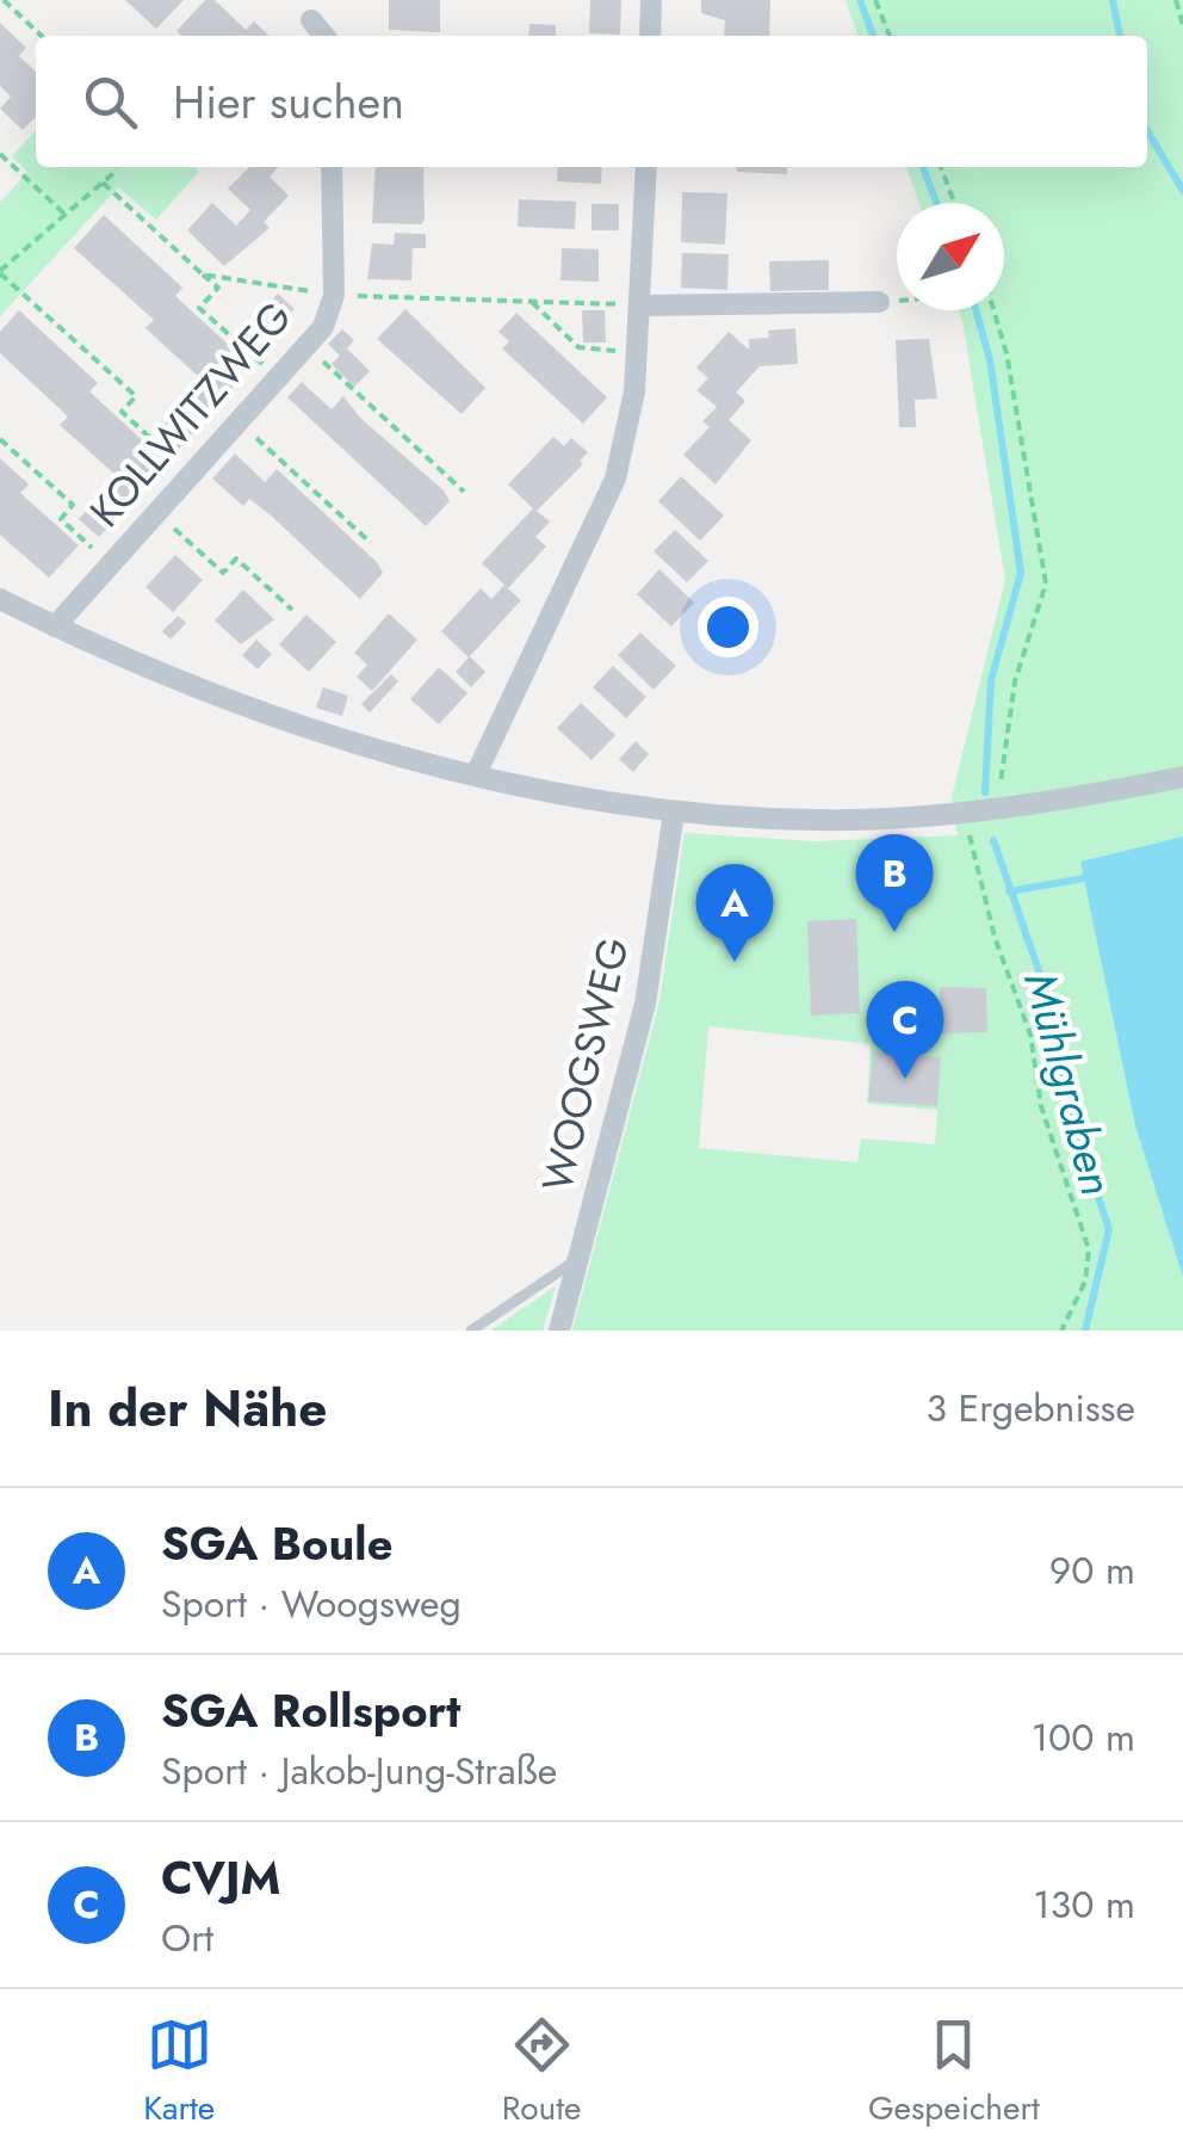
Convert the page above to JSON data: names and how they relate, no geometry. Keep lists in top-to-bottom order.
{
  "streets": {
    "street": ["KOLLWITZWEG", "WOOGSWEG"]
  },
  "water": ["Mühlgraben"],
  "north": "top right",
  "page": {
    "search": "Hier suchen",
    "pins": ["B", "A", "C"],
    "heading": ["In der Nähe", "3 Ergebnisse"],
    "list": [
      {
        "mark": "A",
        "name": "SGA Boule",
        "note": "Sport · Woogsweg",
        "value": "90 m"
      },
      {
        "mark": "B",
        "name": "SGA Rollsport",
        "note": "Sport · Jakob-Jung-Straße",
        "value": "100 m"
      },
      {
        "mark": "C",
        "name": "CVJM",
        "note": "Ort",
        "value": "130 m"
      }
    ],
    "nav": ["Karte", "Route", "Gespeichert"]
  }
}
